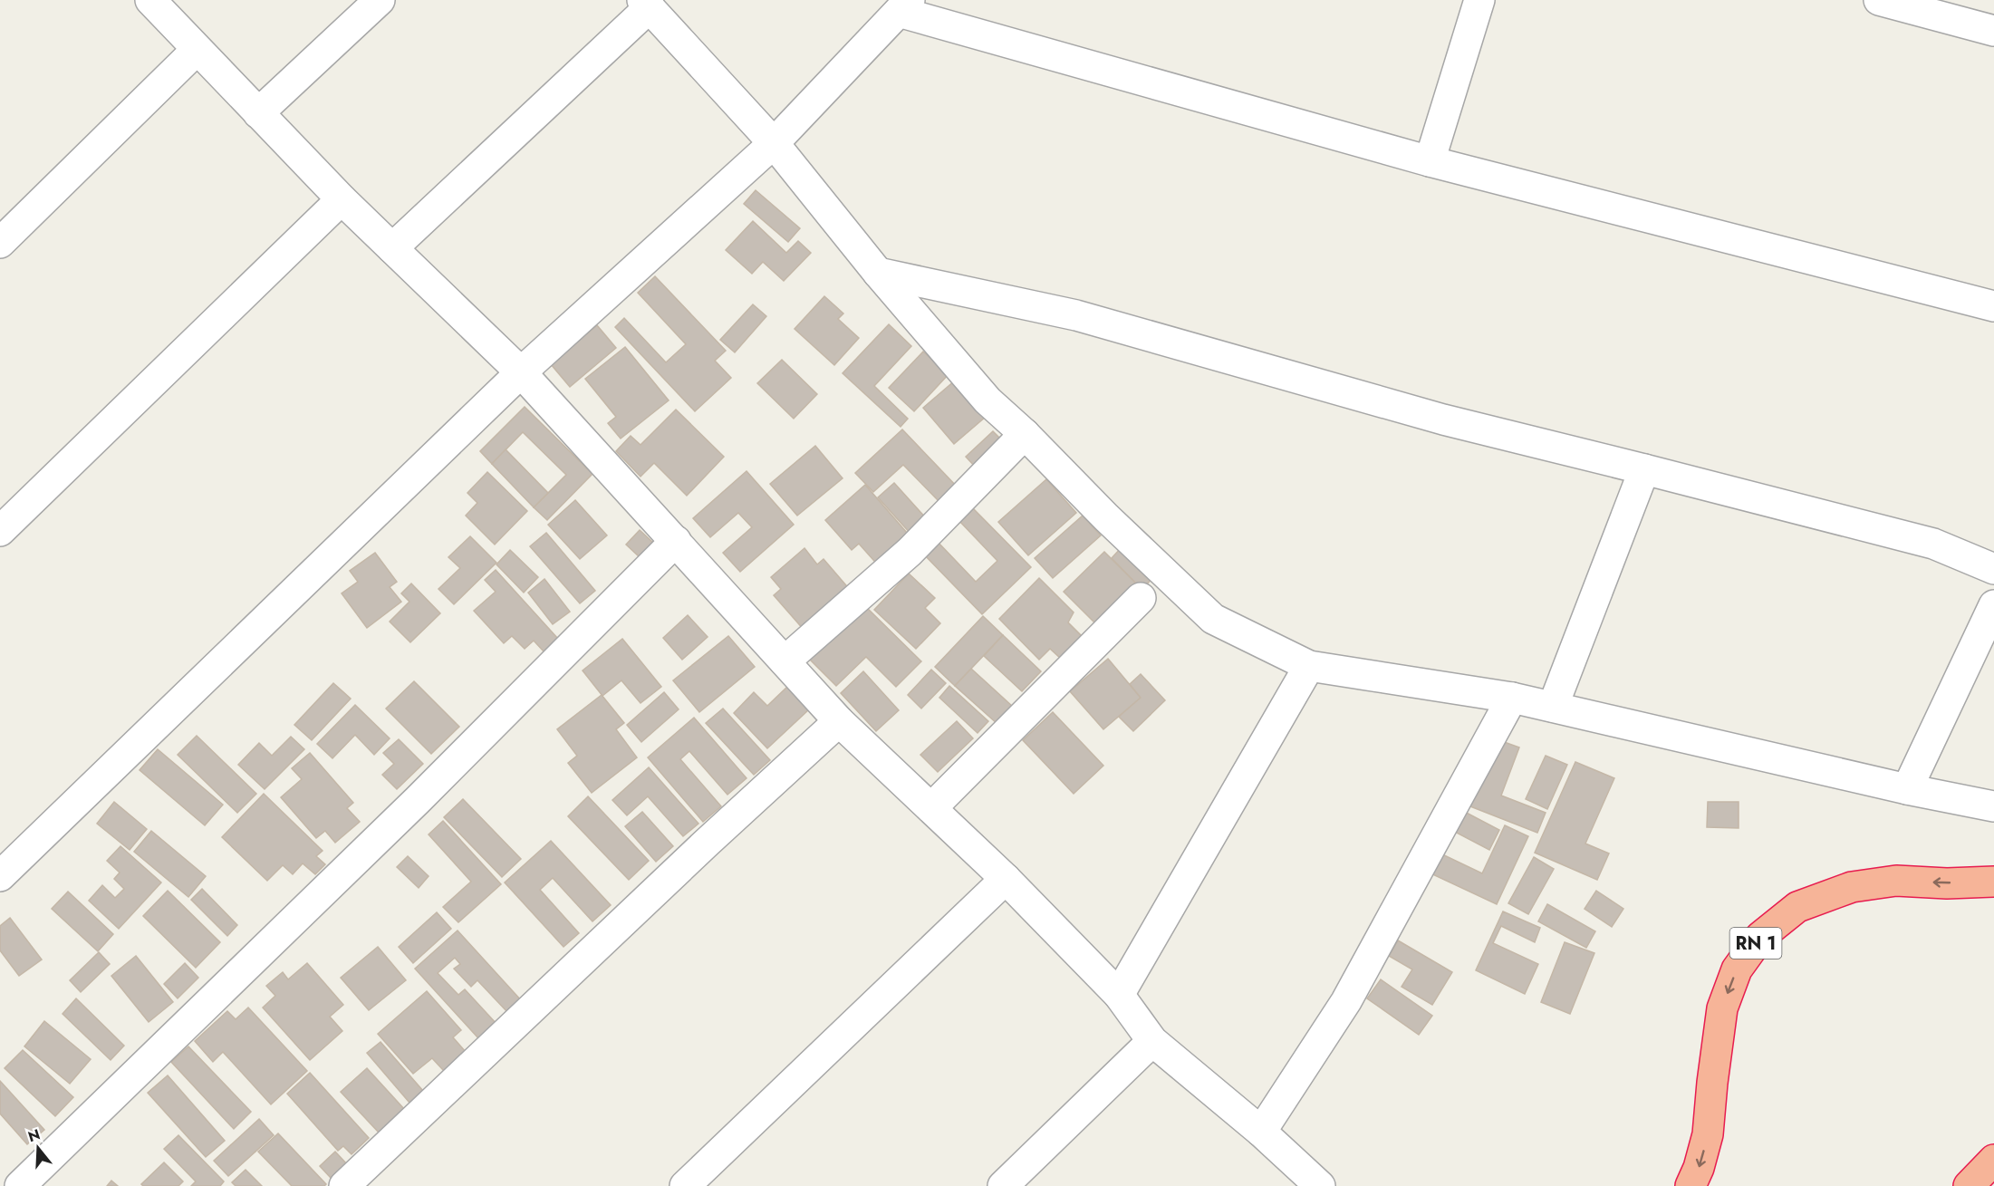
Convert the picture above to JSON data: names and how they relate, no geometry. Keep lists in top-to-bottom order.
{
  "streets": {
    "highway": ["RN 1"]
  },
  "north": "top"
}
